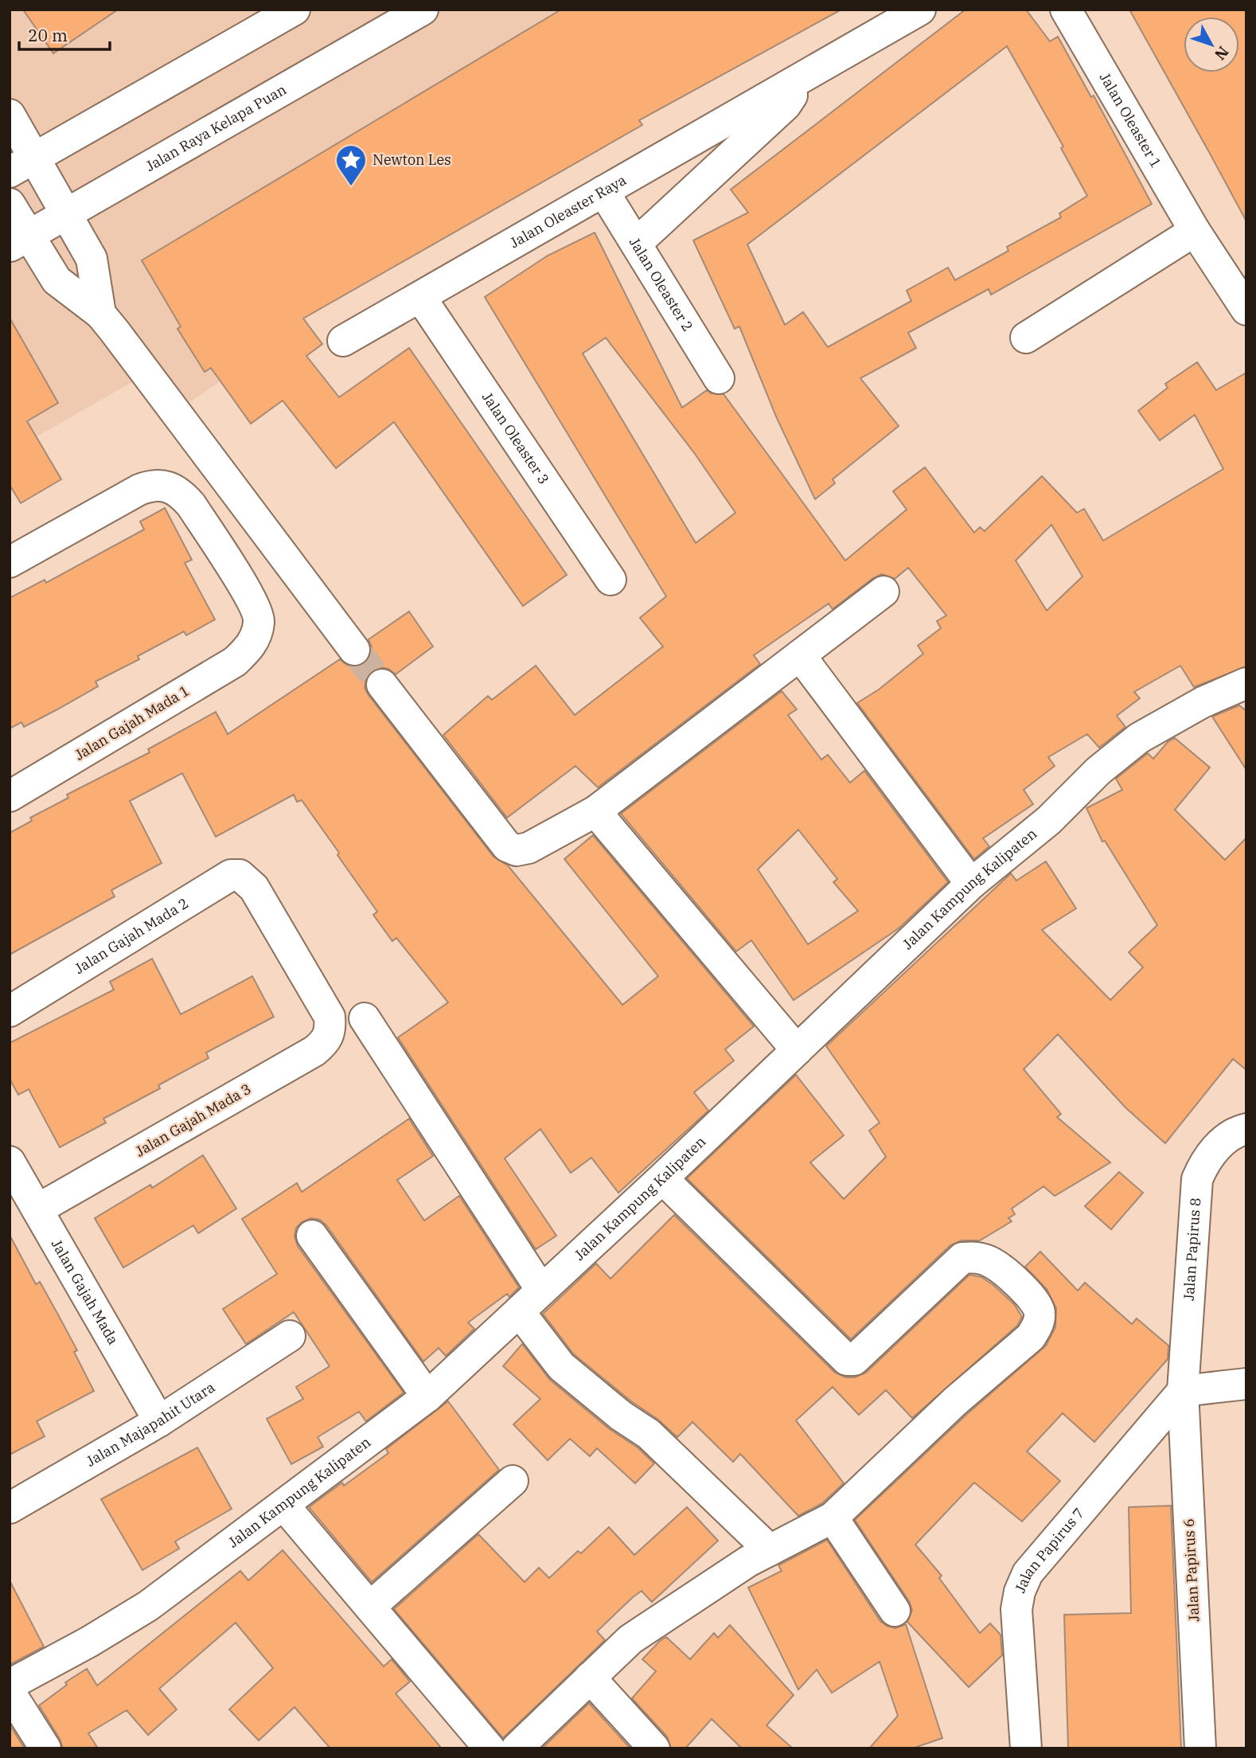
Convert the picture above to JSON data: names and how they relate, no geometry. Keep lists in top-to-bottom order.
{
  "streets": {
    "street": [
      "Jalan Oleaster 1",
      "Jalan Raya Kelapa Puan",
      "Jalan Oleaster Raya",
      "Jalan Oleaster 2",
      "Jalan Oleaster 3",
      "Jalan Gajah Mada 1",
      "Jalan Kampung Kalipaten",
      "Jalan Gajah Mada 2",
      "Jalan Gajah Mada 3",
      "Jalan Papirus 8",
      "Jalan Gajah Mada",
      "Jalan Majapahit Utara",
      "Jalan Papirus 7",
      "Jalan Papirus 6"
    ]
  },
  "crossings": [
    ["Jalan Oleaster Raya", "Jalan Oleaster 2"],
    ["Jalan Oleaster Raya", "Jalan Oleaster 3"],
    ["Jalan Gajah Mada 2", "Jalan Gajah Mada 3"],
    ["Jalan Gajah Mada 3", "Jalan Gajah Mada"],
    ["Jalan Papirus 8", "Jalan Papirus 7"],
    ["Jalan Papirus 8", "Jalan Papirus 6"],
    ["Jalan Gajah Mada", "Jalan Majapahit Utara"],
    ["Jalan Papirus 7", "Jalan Papirus 6"]
  ],
  "places": {
    "place": ["Newton Les"]
  },
  "scale_bar": "20 m",
  "north": "bottom right"
}
